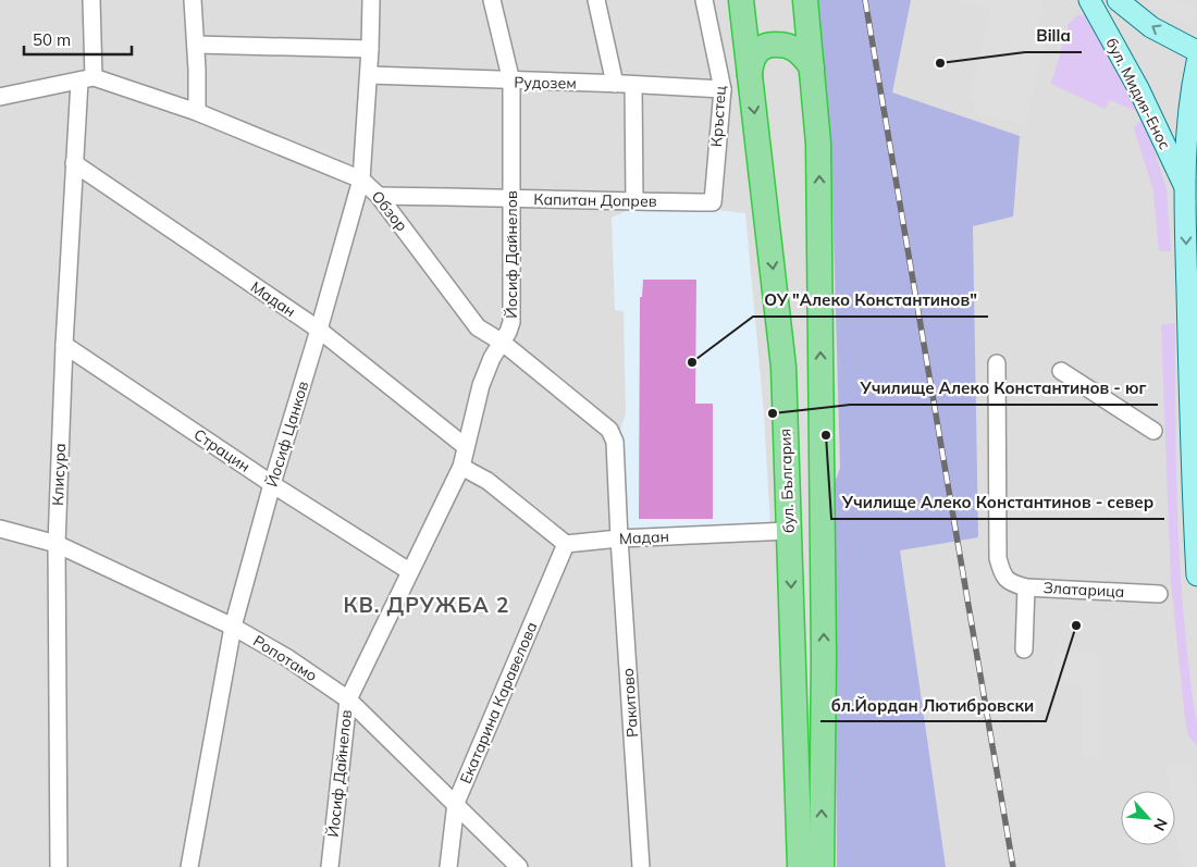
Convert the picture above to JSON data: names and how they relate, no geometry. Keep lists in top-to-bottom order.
{
  "streets": {
    "highway": ["бул. България"],
    "main road": ["бул. Мидия-Енос"],
    "street": [
      "Рудозем",
      "Кръстец",
      "Капитан Допрев",
      "Обзор",
      "Йосиф Дайнелов",
      "Мадан",
      "Йосиф Цанков",
      "Страцин",
      "Клисура",
      "Златарица",
      "Ропотамо",
      "Екатарина Каравелова",
      "Ракитово"
    ]
  },
  "crossings": [
    ["Рудозем", "Кръстец"],
    ["Рудозем", "Йосиф Дайнелов"],
    ["Рудозем", "Йосиф Цанков"],
    ["Кръстец", "Капитан Допрев"],
    ["Капитан Допрев", "Обзор"],
    ["Капитан Допрев", "Йосиф Дайнелов"],
    ["Обзор", "Йосиф Дайнелов"],
    ["Обзор", "Мадан"],
    ["Обзор", "Йосиф Цанков"],
    ["Обзор", "Клисура"],
    ["Обзор", "Ракитово"],
    ["Йосиф Дайнелов", "Мадан"],
    ["Йосиф Дайнелов", "Страцин"],
    ["Йосиф Дайнелов", "Ропотамо"],
    ["Мадан", "Йосиф Цанков"],
    ["Мадан", "Клисура"],
    ["Мадан", "бул. България"],
    ["Мадан", "Екатарина Каравелова"],
    ["Мадан", "Ракитово"],
    ["Йосиф Цанков", "Страцин"],
    ["Йосиф Цанков", "Ропотамо"],
    ["Страцин", "Клисура"],
    ["Клисура", "Ропотамо"],
    ["Ропотамо", "Екатарина Каравелова"]
  ],
  "one_way": ["бул. Мидия-Енос"],
  "districts": ["КВ. ДРУЖБА 2"],
  "places": [
    "Billa",
    "ОУ \"Алеко Константинов\"",
    "Училище Алеко Константинов - юг",
    "Училище Алеко Константинов - север",
    "бл.Йордан Лютибровски"
  ],
  "scale_bar": "50 m",
  "north": "bottom right"
}
